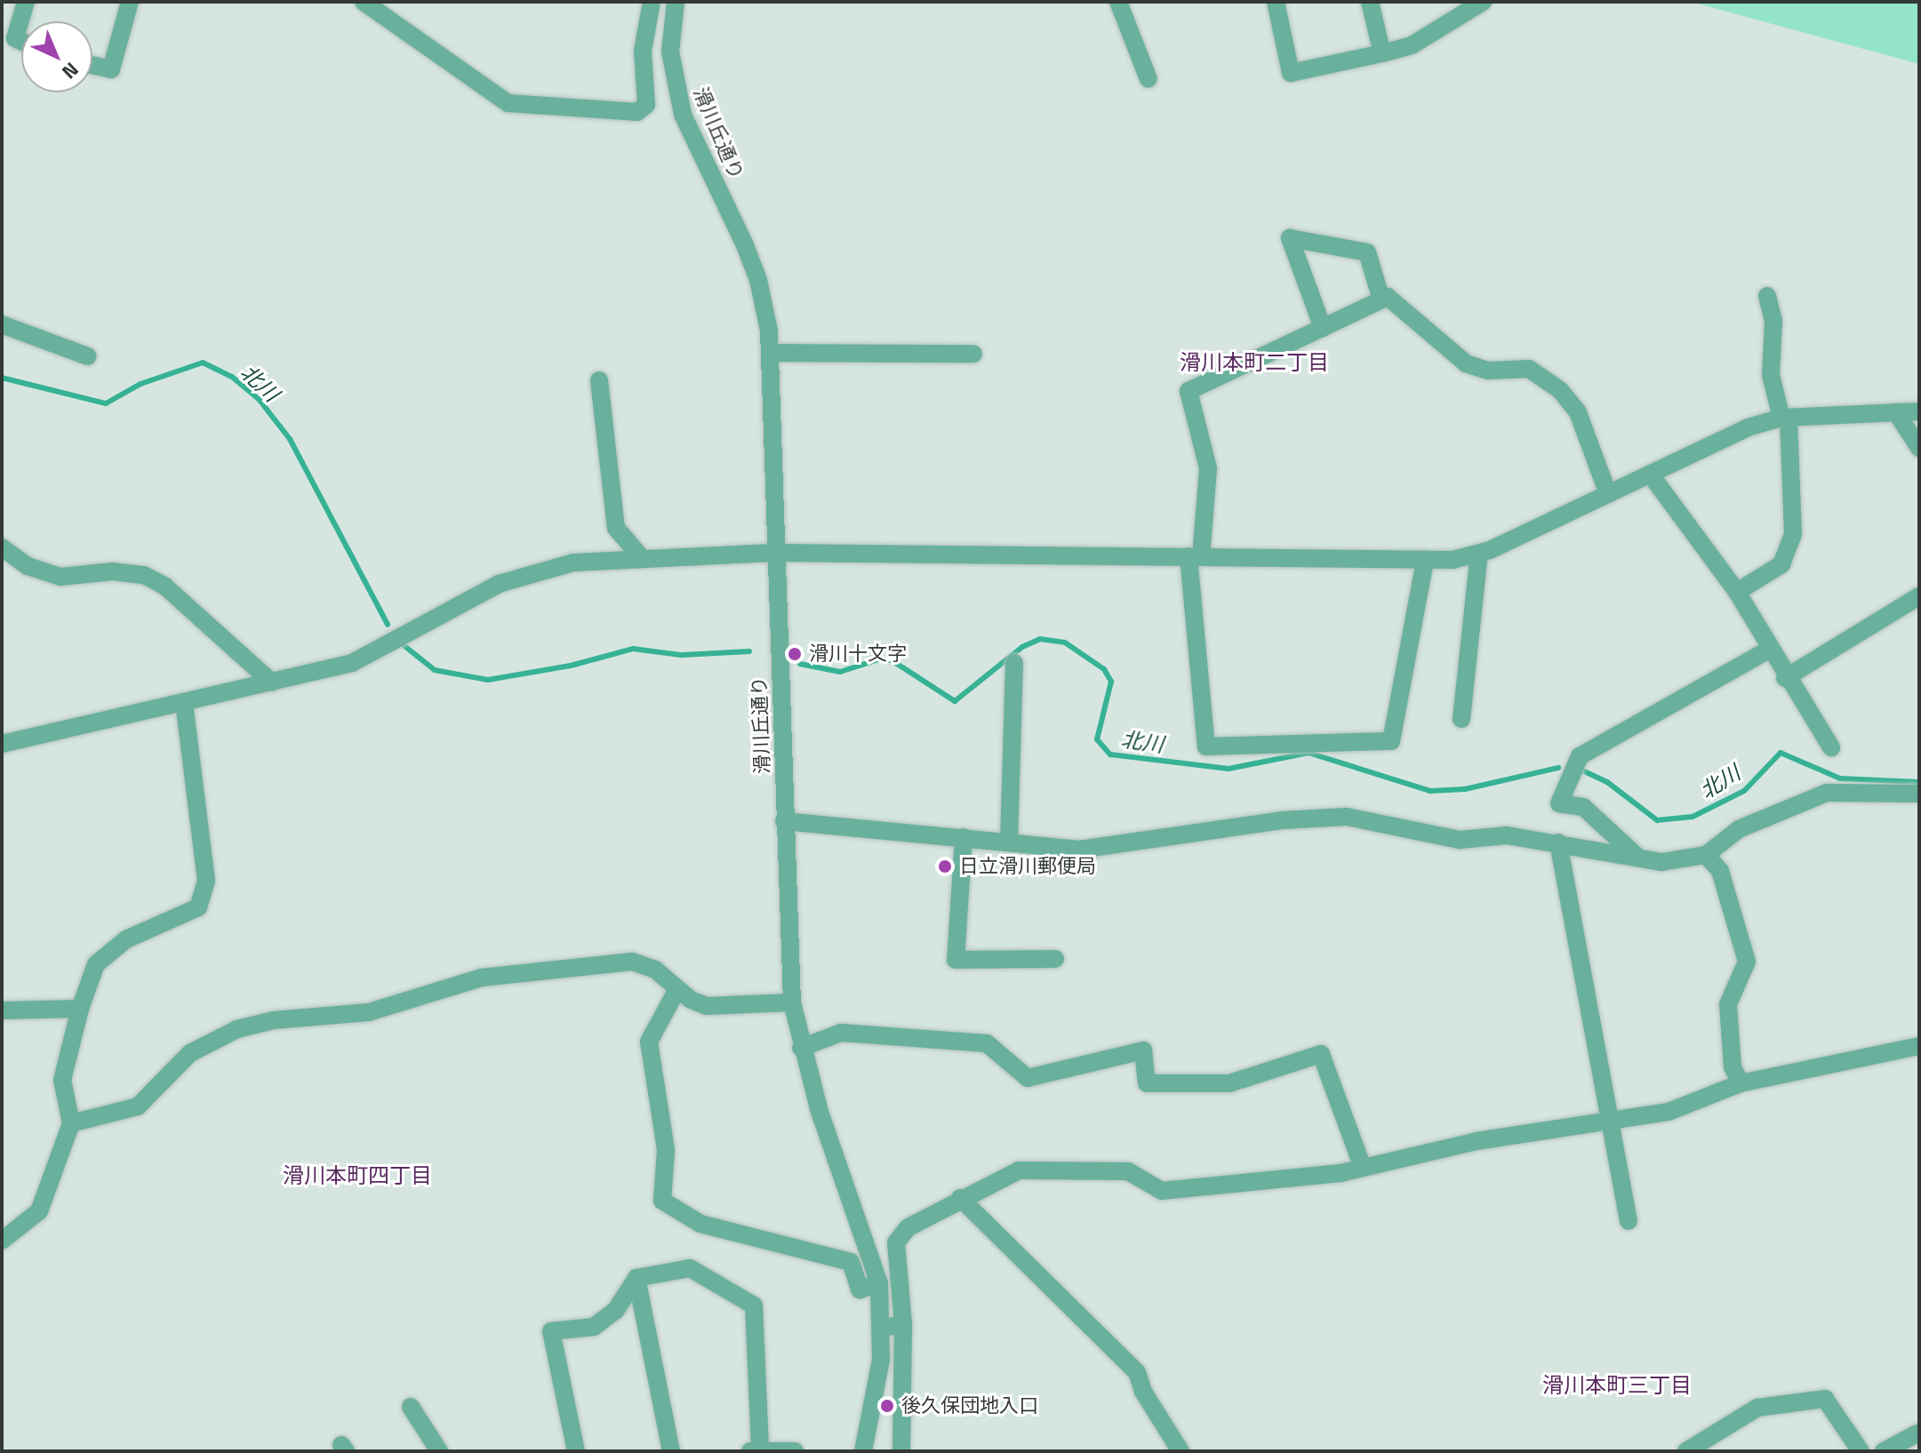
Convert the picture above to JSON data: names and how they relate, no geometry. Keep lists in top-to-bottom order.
{
  "streets": {
    "street": ["滑川丘通り"]
  },
  "districts": ["滑川本町二丁目", "滑川本町四丁目", "滑川本町三丁目"],
  "water": ["北川"],
  "places": ["滑川十文字", "日立滑川郵便局", "後久保団地入口"],
  "north": "bottom right"
}
